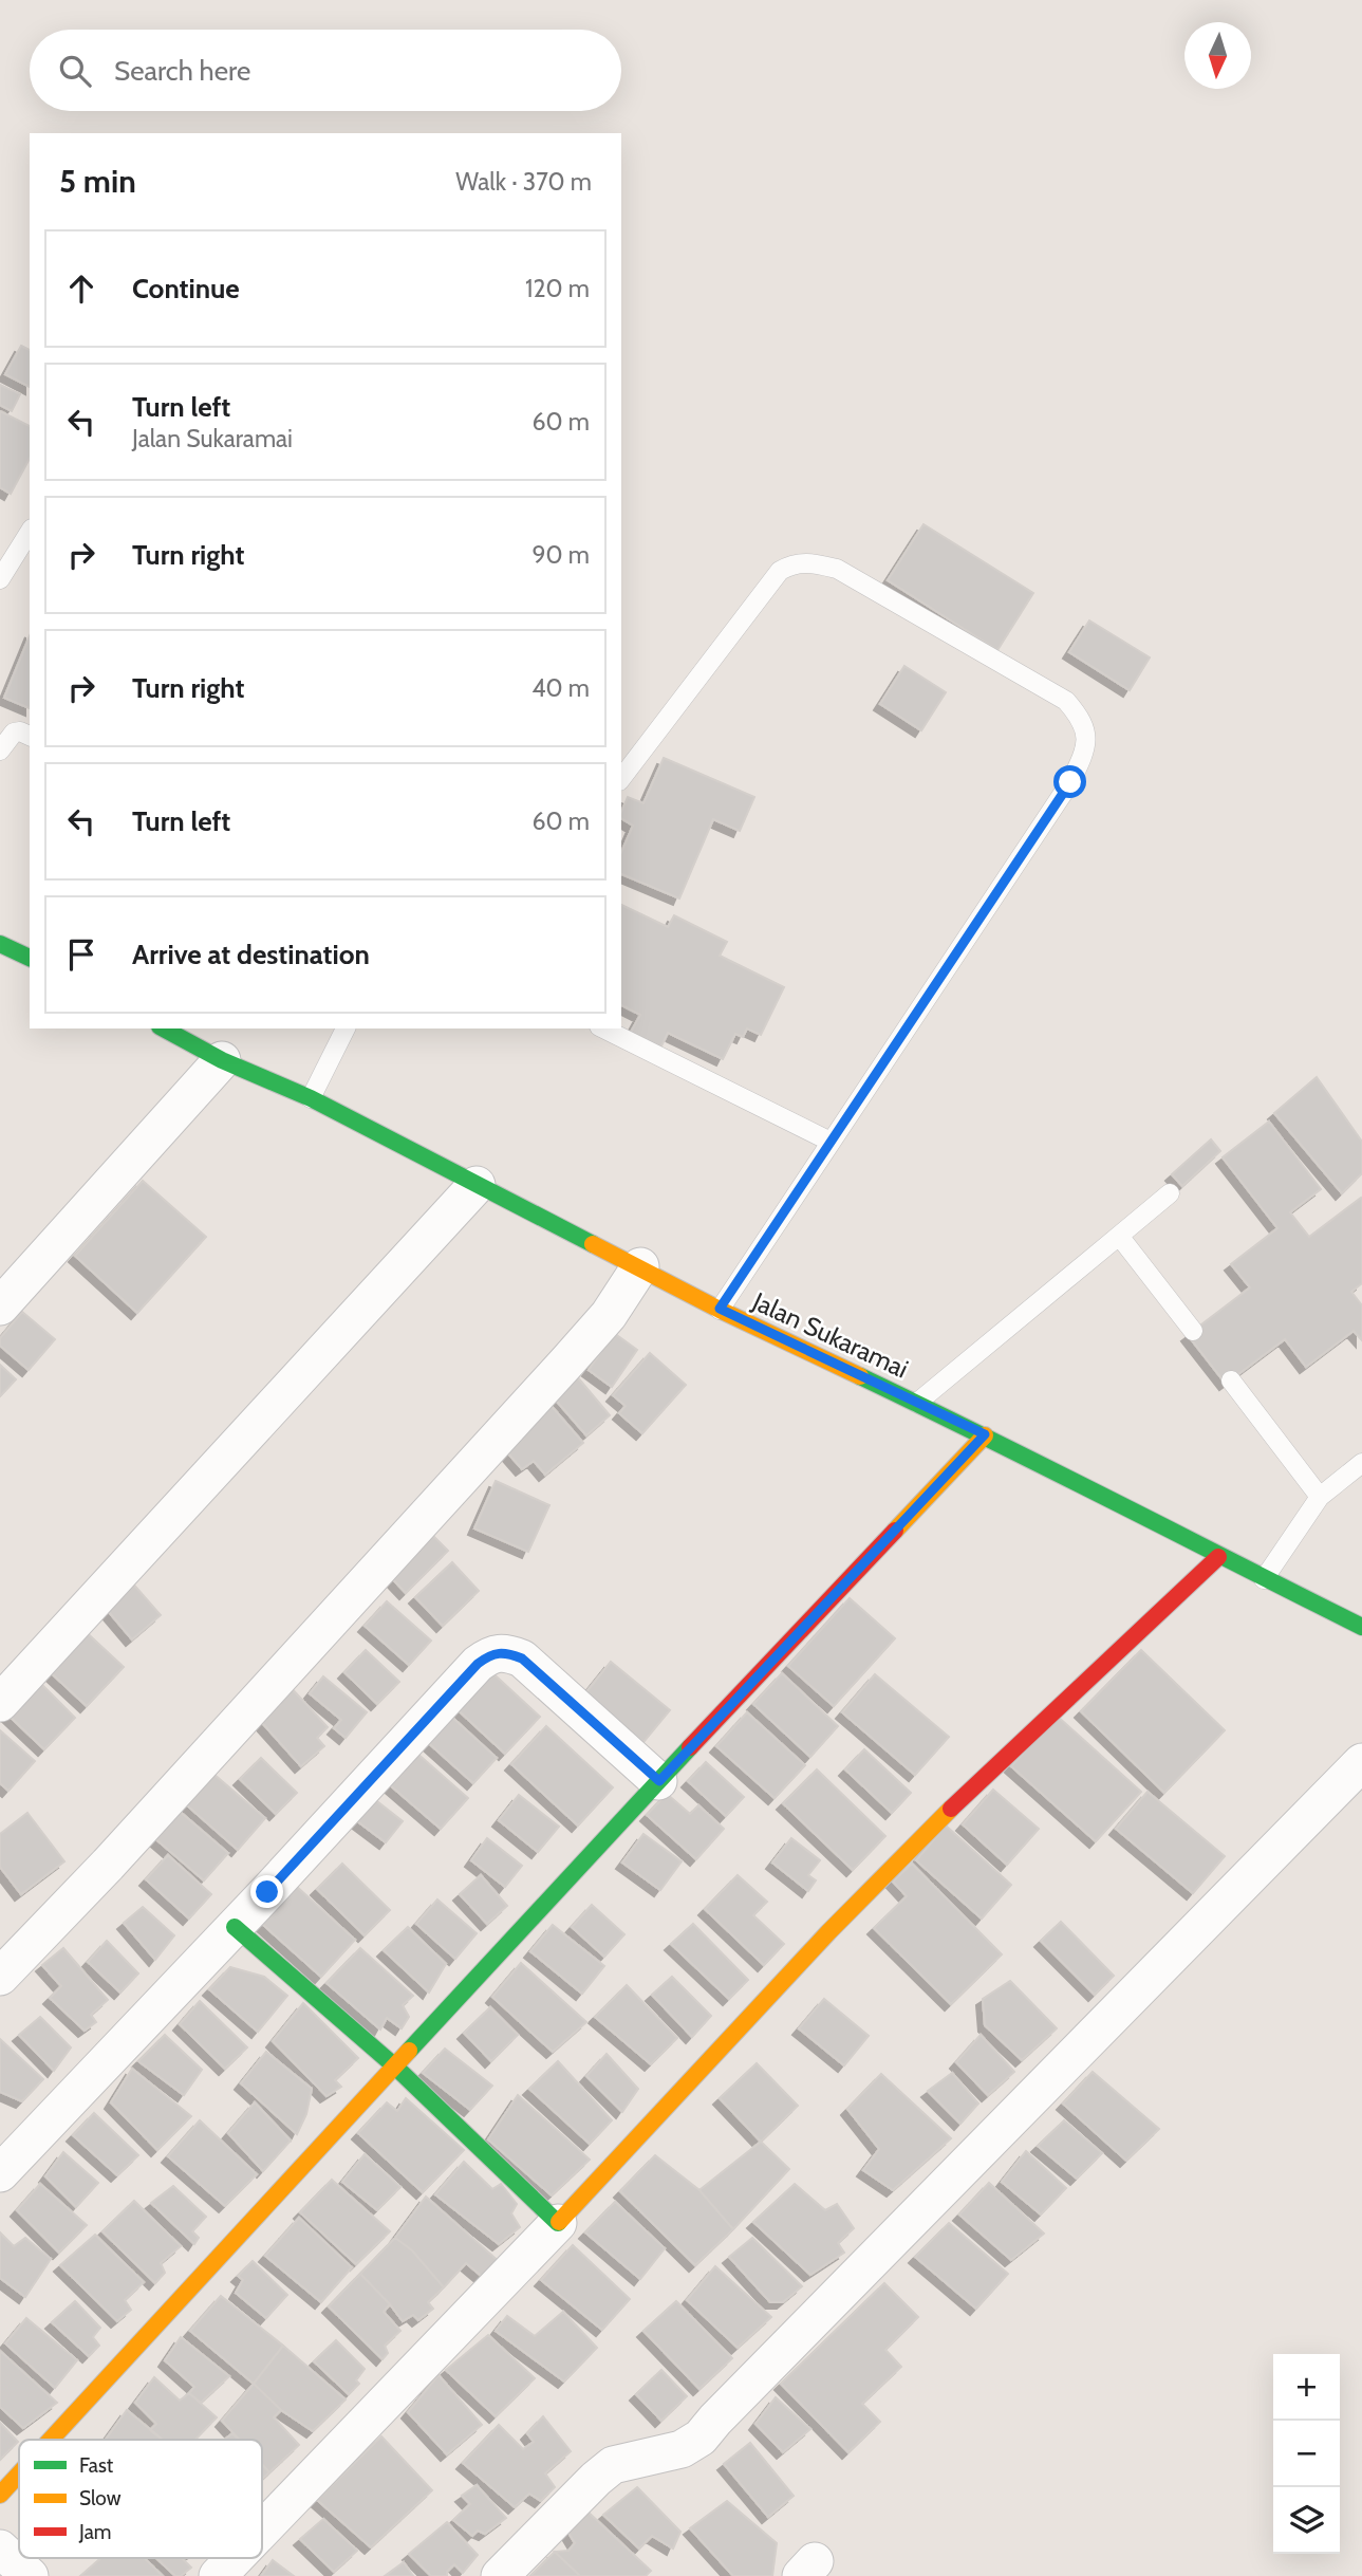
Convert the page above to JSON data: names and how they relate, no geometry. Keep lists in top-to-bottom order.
{
  "streets": {
    "street": ["Jalan Sukaramai"]
  },
  "legend": ["Fast", "Slow", "Jam"],
  "north": "bottom",
  "page": {
    "search": "Search here",
    "heading": ["5 min", "Walk · 370 m"],
    "list": [
      ["Continue", "120 m"],
      ["Turn left", "Jalan Sukaramai", "60 m"],
      ["Turn right", "90 m"],
      ["Turn right", "40 m"],
      ["Turn left", "60 m"],
      "Arrive at destination"
    ],
    "map_buttons": ["+", "−"]
  }
}
